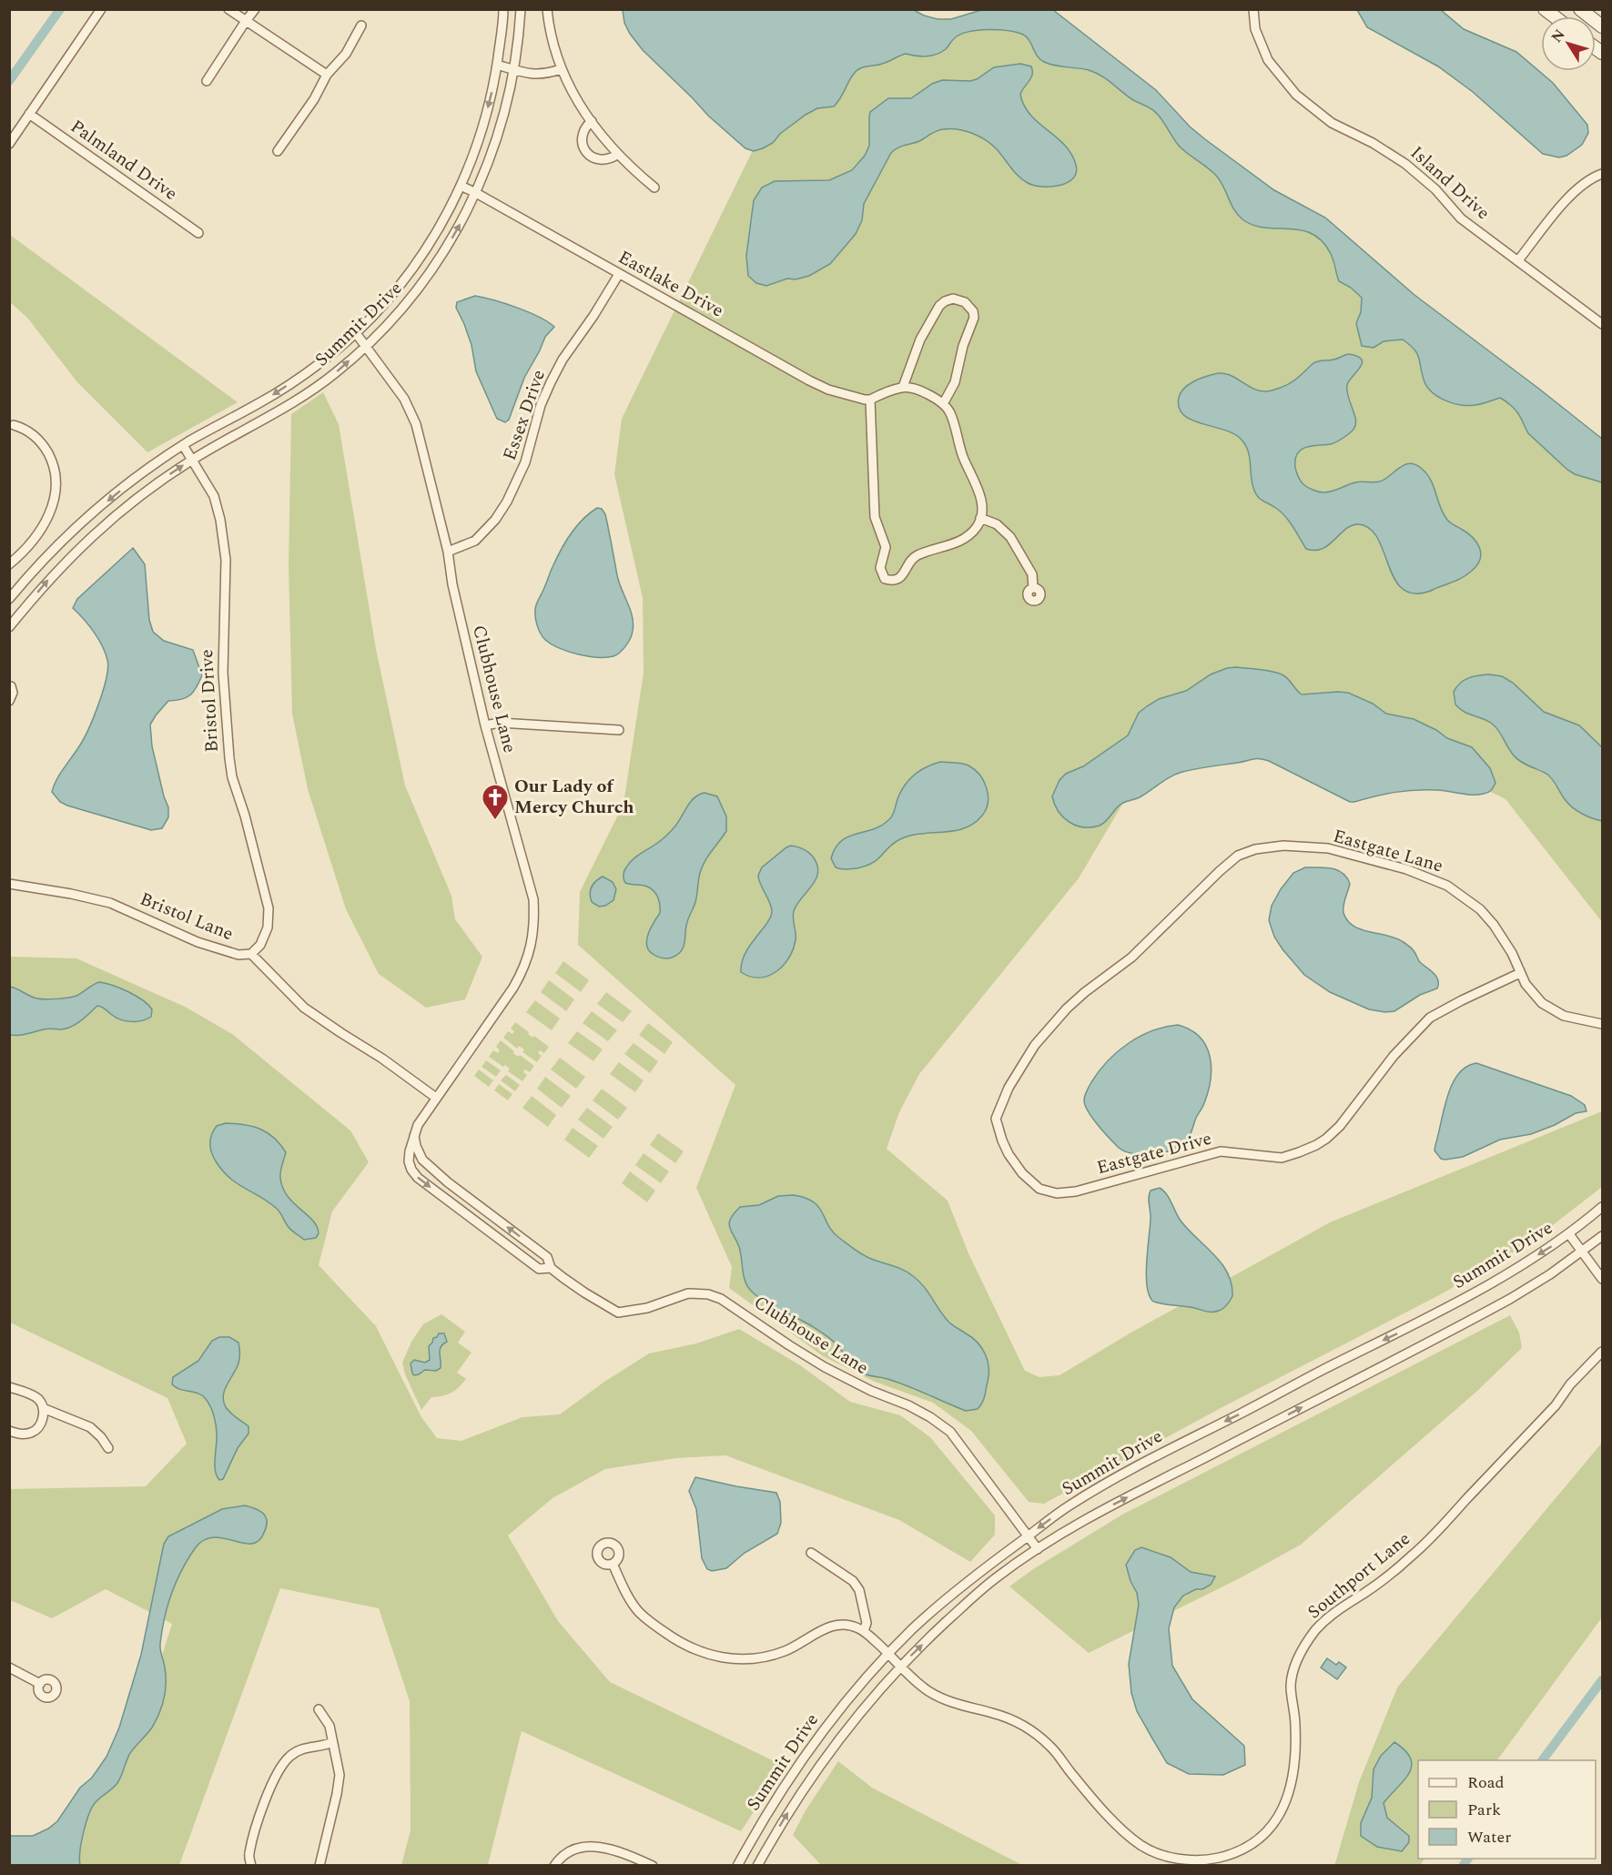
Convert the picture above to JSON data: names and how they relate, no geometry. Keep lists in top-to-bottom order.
{
  "streets": {
    "street": [
      "Palmland Drive",
      "Island Drive",
      "Eastlake Drive",
      "Summit Drive",
      "Essex Drive",
      "Clubhouse Lane",
      "Bristol Drive",
      "Eastgate Lane",
      "Bristol Lane",
      "Eastgate Drive",
      "Southport Lane"
    ]
  },
  "crossings": [
    ["Eastlake Drive", "Summit Drive"],
    ["Eastlake Drive", "Essex Drive"],
    ["Summit Drive", "Clubhouse Lane"],
    ["Summit Drive", "Bristol Drive"],
    ["Summit Drive", "Southport Lane"],
    ["Essex Drive", "Clubhouse Lane"],
    ["Clubhouse Lane", "Bristol Lane"],
    ["Bristol Drive", "Bristol Lane"],
    ["Eastgate Lane", "Eastgate Drive"]
  ],
  "places": {
    "church": ["Our Lady of Mercy Church"]
  },
  "legend": ["Road", "Park", "Water"],
  "north": "top left"
}
